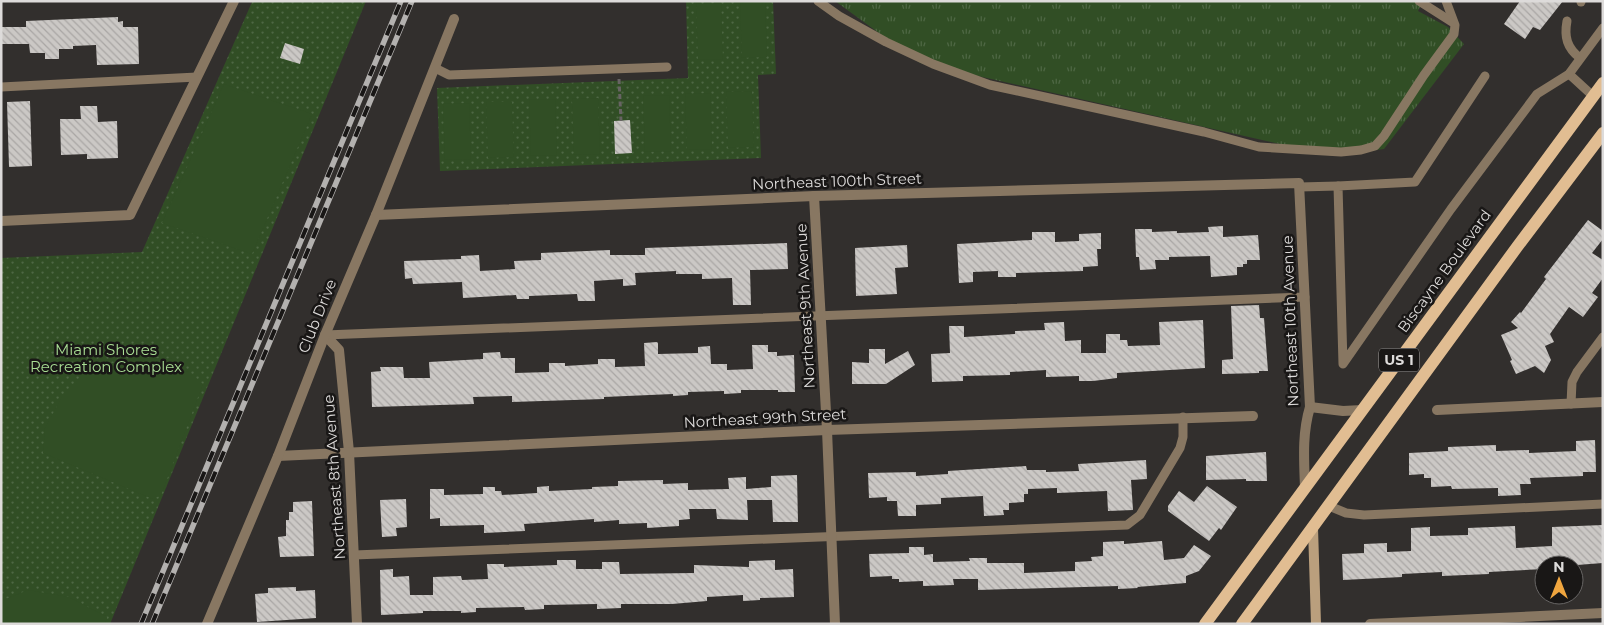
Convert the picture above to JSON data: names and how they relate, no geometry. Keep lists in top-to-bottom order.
{
  "streets": {
    "main road": ["Biscayne Boulevard", "US 1"],
    "street": [
      "Northeast 100th Street",
      "Northeast 9th Avenue",
      "Club Drive",
      "Northeast 10th Avenue",
      "Northeast 99th Street",
      "Northeast 8th Avenue"
    ]
  },
  "crossings": [
    ["Northeast 100th Street", "Northeast 9th Avenue"],
    ["Northeast 100th Street", "Club Drive"],
    ["Northeast 100th Street", "Northeast 10th Avenue"],
    ["Biscayne Boulevard", "Northeast 10th Avenue"],
    ["Northeast 9th Avenue", "Northeast 99th Street"],
    ["Club Drive", "Northeast 99th Street"],
    ["Club Drive", "Northeast 8th Avenue"],
    ["Northeast 99th Street", "Northeast 8th Avenue"]
  ],
  "parks": ["Miami Shores Recreation Complex"],
  "north": "top"
}
